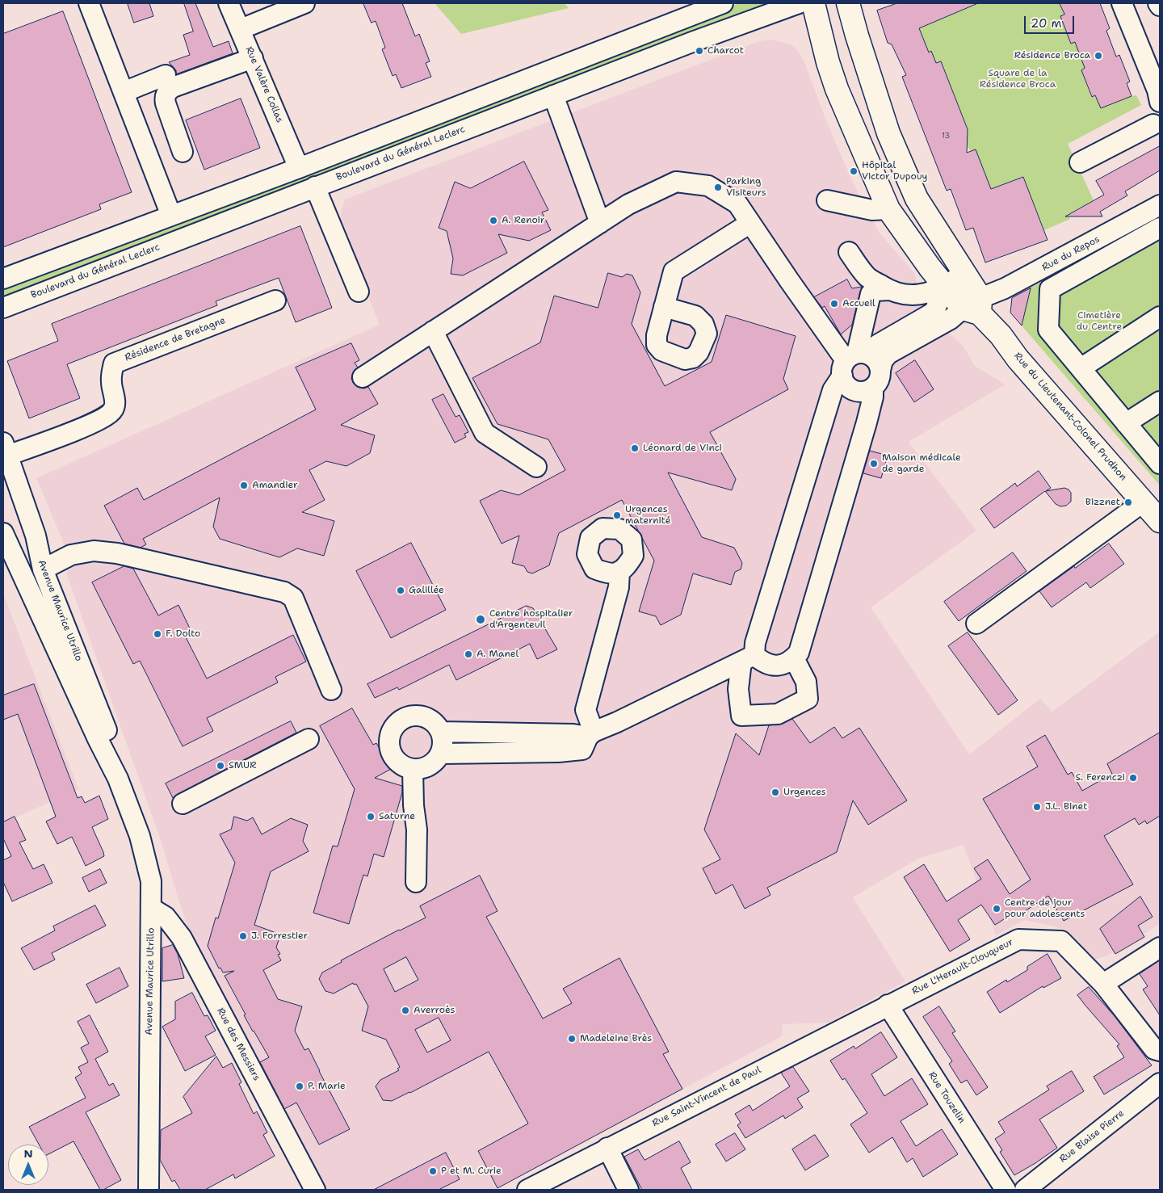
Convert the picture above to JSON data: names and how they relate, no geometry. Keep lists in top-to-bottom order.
{
  "streets": {
    "main road": ["Rue du Lieutenant-Colonel Prudhon"],
    "street": [
      "Rue Valère Collas",
      "Boulevard du Général Leclerc",
      "Rue du Repos",
      "Résidence de Bretagne",
      "Avenue Maurice Utrillo",
      "Rue L'Herault-Clouqueur",
      "Rue des Messiers",
      "Rue Saint-Vincent de Paul",
      "Rue Touzelin",
      "Rue Blaise Pierre"
    ]
  },
  "crossings": [
    ["Rue du Repos", "Rue du Lieutenant-Colonel Prudhon"],
    ["Résidence de Bretagne", "Avenue Maurice Utrillo"],
    ["Avenue Maurice Utrillo", "Rue des Messiers"],
    ["Rue L'Herault-Clouqueur", "Rue Saint-Vincent de Paul"],
    ["Rue L'Herault-Clouqueur", "Rue Touzelin"],
    ["Rue Saint-Vincent de Paul", "Rue Touzelin"]
  ],
  "parks": ["Square de la Résidence Broca", "Cimetière du Centre"],
  "places": [
    "Charcot",
    "Résidence Broca",
    "Hôpital Victor Dupouy",
    "Parking Visiteurs",
    "A. Renoir",
    "Accueil",
    "Léonard de Vinci",
    "Maison médicale de garde",
    "Amandier",
    "Bizznet",
    "Urgences maternité",
    "Galillée",
    "Centre hospitalier d'Argenteuil",
    "F. Dolto",
    "A. Manel",
    "SMUR",
    "S. Ferenczi",
    "Urgences",
    "J.L. Binet",
    "Saturne",
    "Centre de jour pour adolescents",
    "J. Forrestier",
    "Averroès",
    "Madeleine Brès",
    "P. Marie",
    "P et M. Curie"
  ],
  "house_numbers": ["13"],
  "scale_bar": "20 m",
  "north": "top"
}
